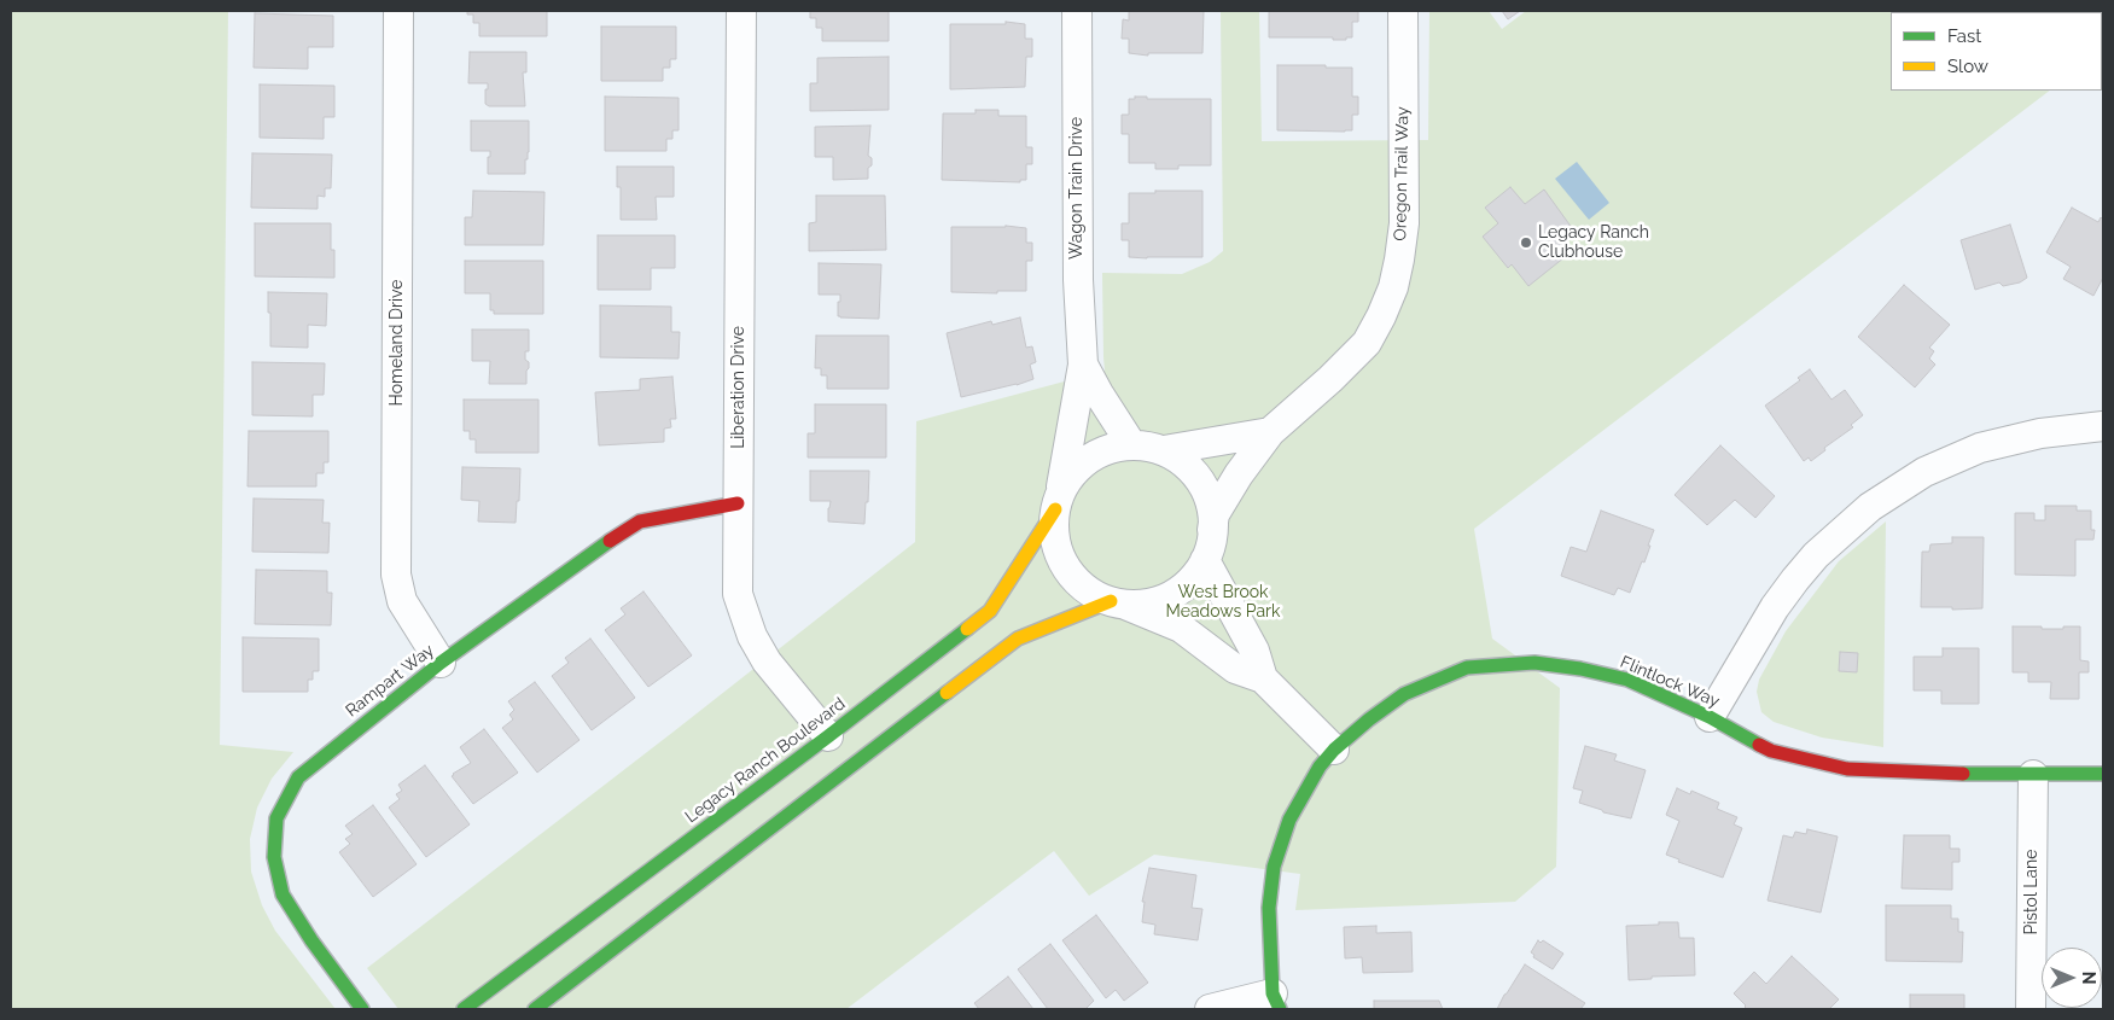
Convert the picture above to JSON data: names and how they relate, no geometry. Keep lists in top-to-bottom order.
{
  "streets": {
    "street": [
      "Oregon Trail Way",
      "Wagon Train Drive",
      "Homeland Drive",
      "Liberation Drive",
      "Rampart Way",
      "Flintlock Way",
      "Legacy Ranch Boulevard",
      "Pistol Lane"
    ]
  },
  "crossings": [
    ["Oregon Trail Way", "Wagon Train Drive"],
    ["Oregon Trail Way", "Legacy Ranch Boulevard"],
    ["Wagon Train Drive", "Legacy Ranch Boulevard"],
    ["Homeland Drive", "Rampart Way"],
    ["Liberation Drive", "Rampart Way"],
    ["Liberation Drive", "Legacy Ranch Boulevard"],
    ["Flintlock Way", "Pistol Lane"]
  ],
  "parks": ["West Brook Meadows Park"],
  "places": ["Legacy Ranch Clubhouse"],
  "legend": ["Fast", "Slow"],
  "north": "right"
}
